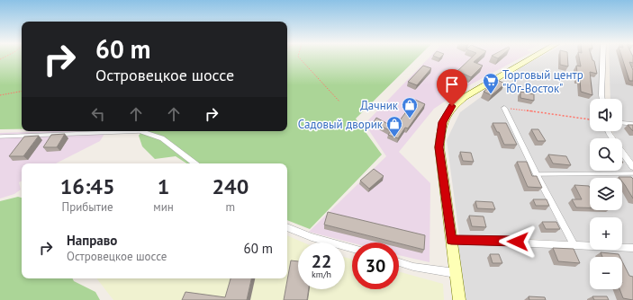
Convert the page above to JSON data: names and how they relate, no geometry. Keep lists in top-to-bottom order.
{
  "places": {
    "supermarket": ["Торговый центр \"Юг-Восток\""],
    "shop": ["Дачник", "Садовый дворик"]
  },
  "page": {
    "turn": ["60 m", "Островецкое шоссе"],
    "map_buttons": ["+", "−"],
    "eta": [
      "16:45",
      "Прибытие",
      "1",
      "мин",
      "240",
      "m"
    ],
    "list": [
      {
        "name": "Направо",
        "note": "Островецкое шоссе",
        "value": "60 m"
      }
    ],
    "speed": "22 km/h",
    "limit": "30"
  }
}
